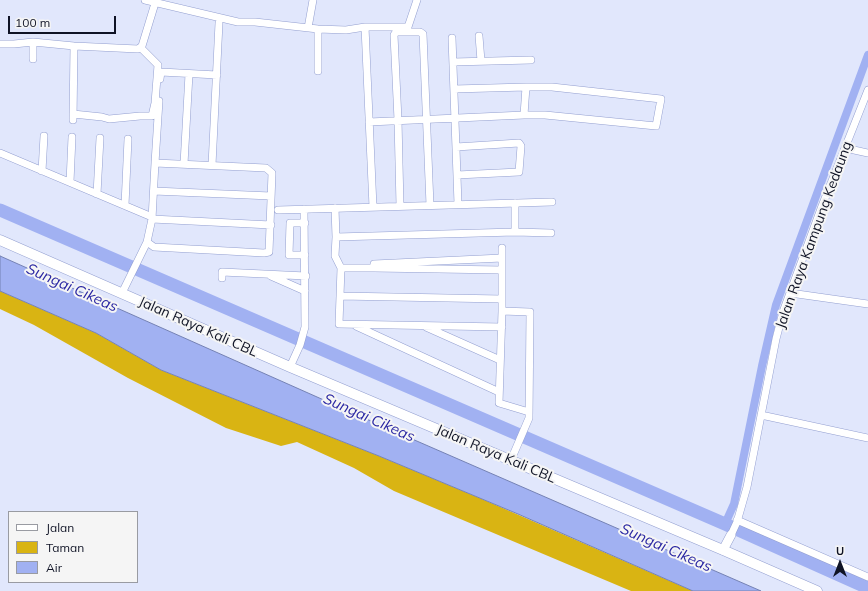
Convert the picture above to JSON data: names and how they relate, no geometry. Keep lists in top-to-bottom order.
{
  "streets": {
    "main road": ["Jalan Raya Kali CBL"],
    "street": ["Jalan Raya Kampung Kedaung"]
  },
  "water": ["Sungai Cikeas"],
  "legend": ["Jalan", "Taman", "Air"],
  "scale_bar": "100 m",
  "north": "top"
}
